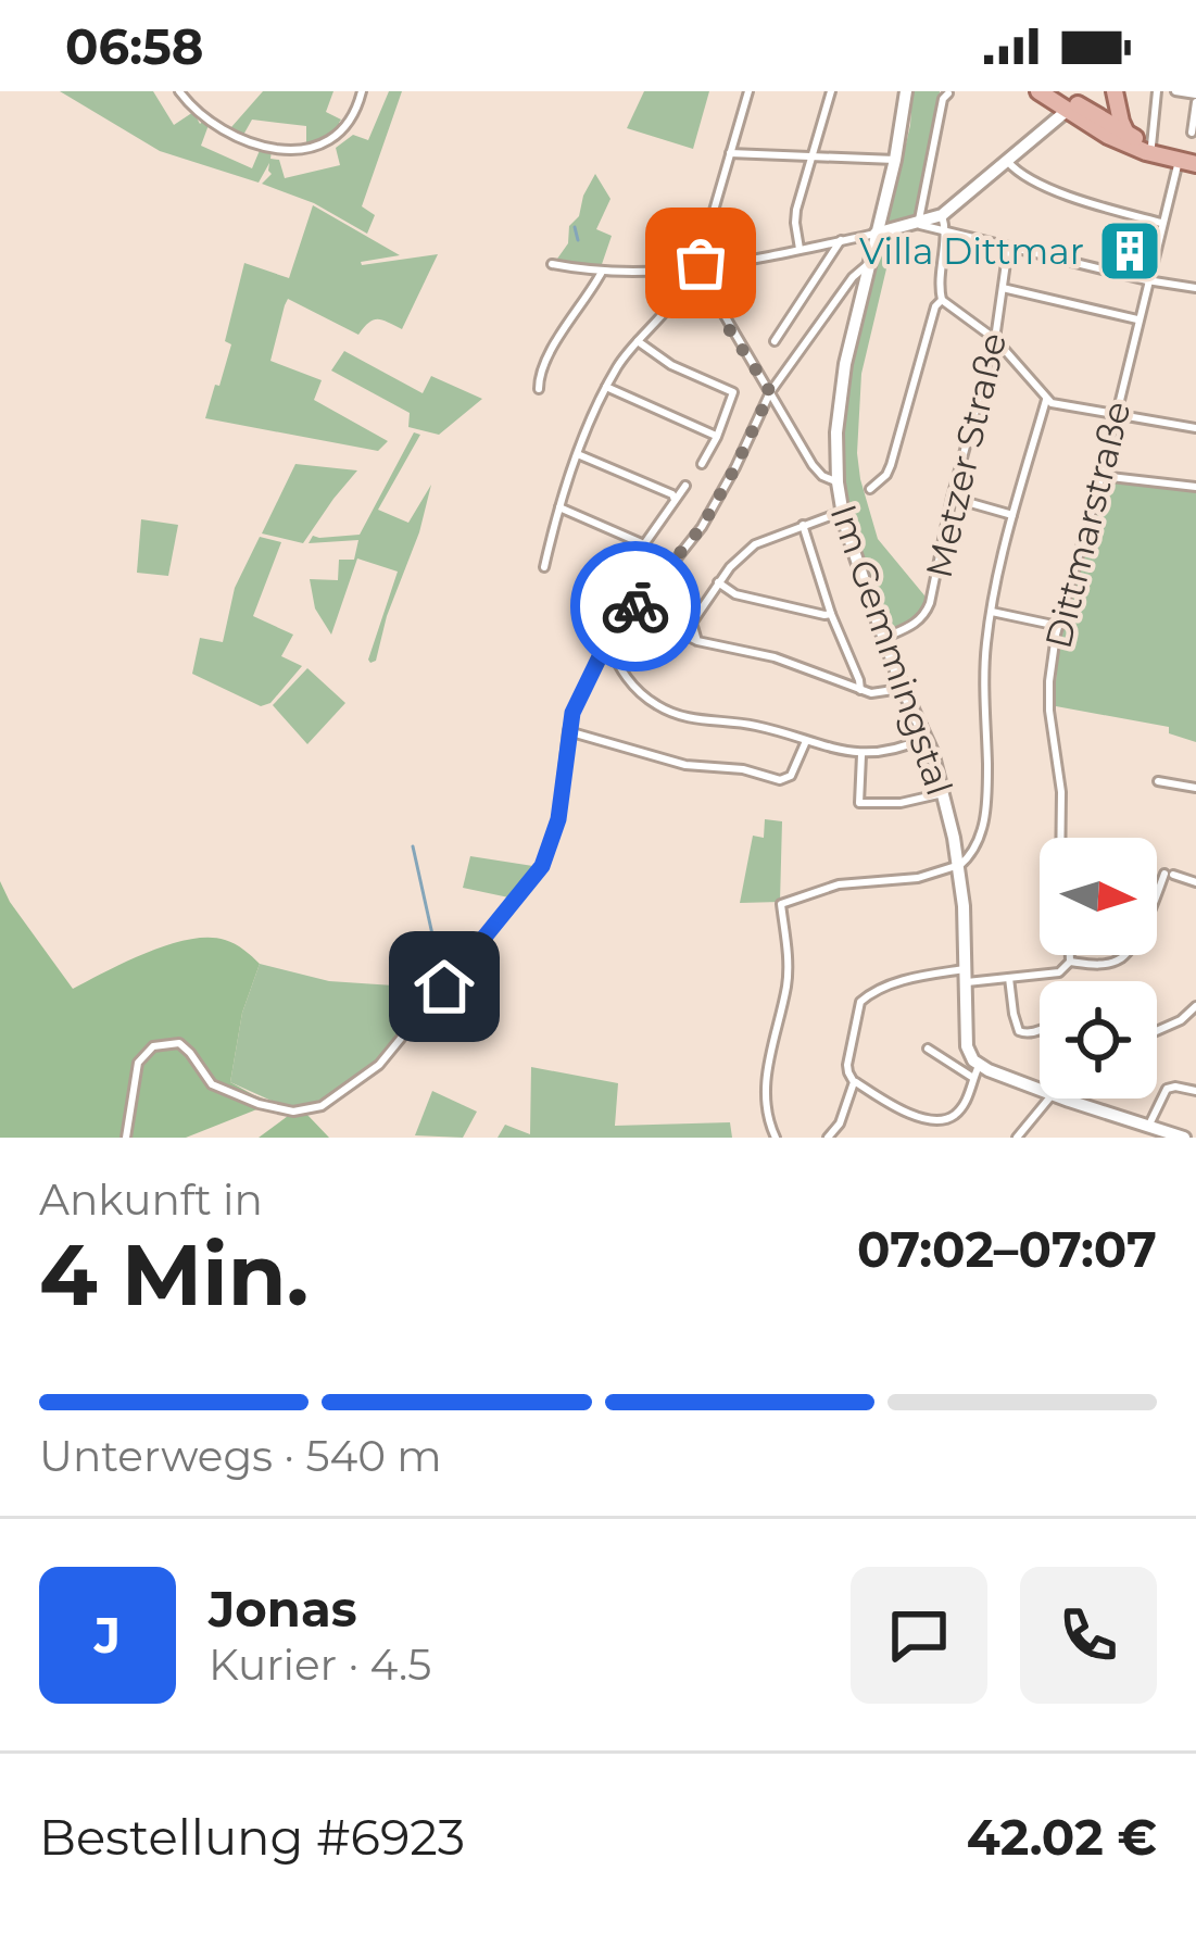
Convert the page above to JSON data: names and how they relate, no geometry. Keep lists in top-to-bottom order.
{
  "streets": {
    "street": ["Metzer Straße", "Dittmarstraße", "Im Gemmingstal"]
  },
  "crossings": [
    ["Metzer Straße", "Im Gemmingstal"]
  ],
  "places": {
    "building": ["Villa Dittmar"]
  },
  "north": "right",
  "page": {
    "status": "06:58",
    "heading": ["4 Min.", "Ankunft in", "07:02–07:07"],
    "panel": [
      "Jonas",
      "Kurier · 4.5",
      "Bestellung #6923",
      "42.02 €"
    ],
    "bar": "Unterwegs · 540 m",
    "round": "J"
  }
}
